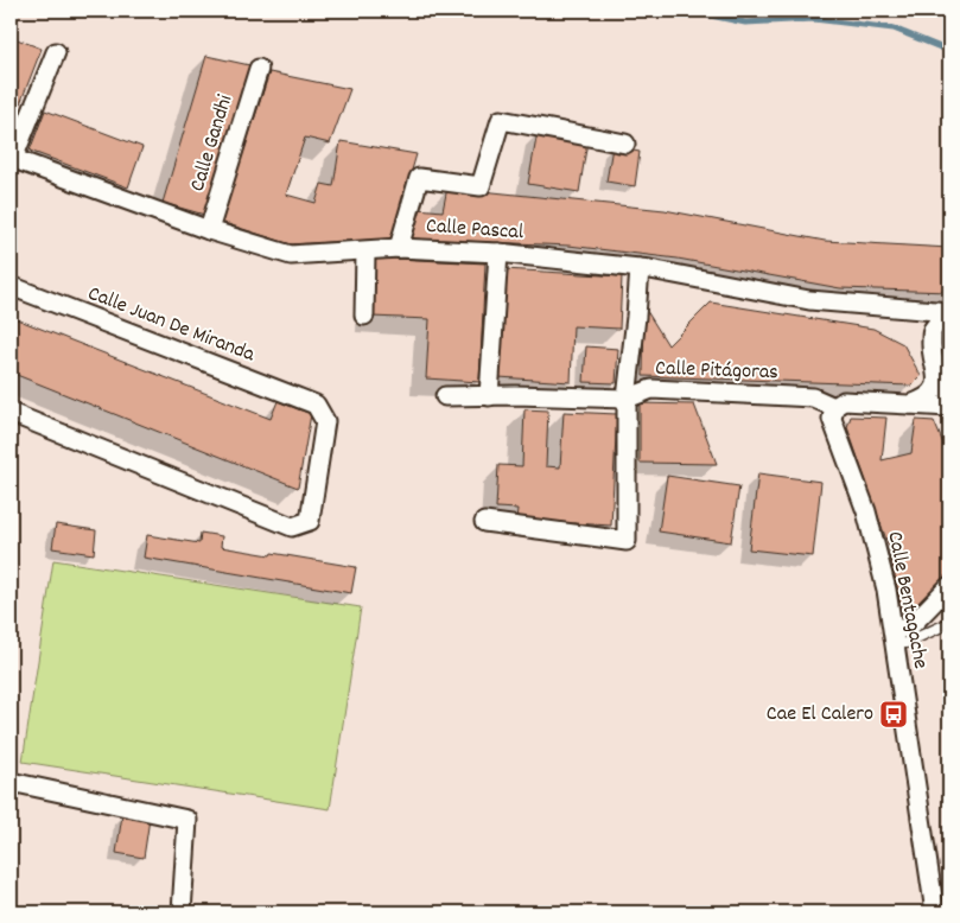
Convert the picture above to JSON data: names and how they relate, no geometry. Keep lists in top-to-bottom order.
{
  "streets": {
    "street": [
      "Calle Gandhi",
      "Calle Pascal",
      "Calle Juan De Miranda",
      "Calle Pitágoras",
      "Calle Bentagache"
    ]
  },
  "crossings": [
    ["Calle Gandhi", "Calle Pascal"],
    ["Calle Pitágoras", "Calle Bentagache"]
  ],
  "places": {
    "bus stop": ["Cae El Calero"]
  }
}
